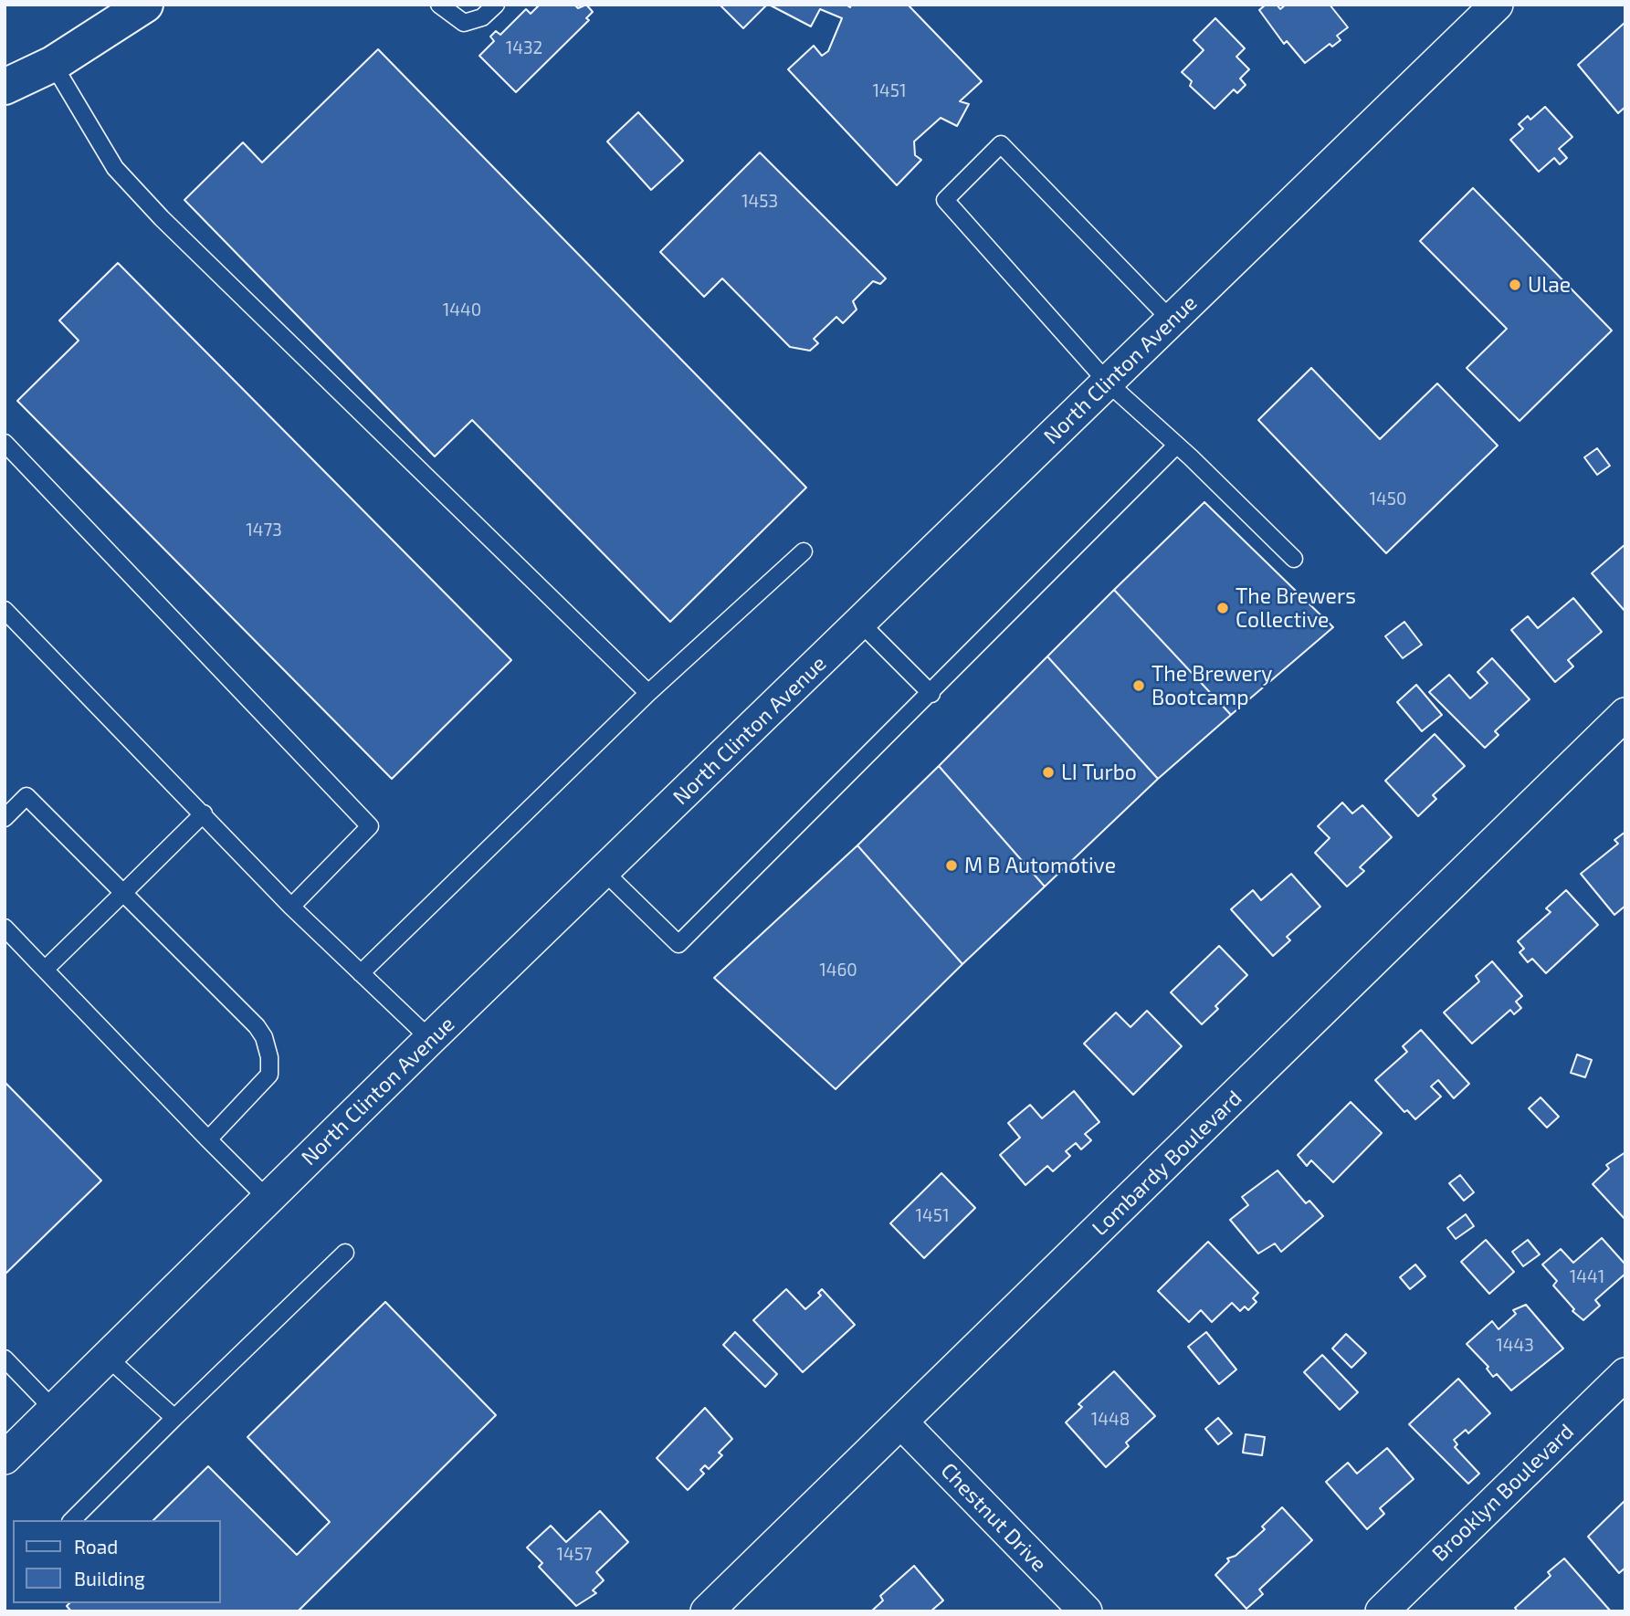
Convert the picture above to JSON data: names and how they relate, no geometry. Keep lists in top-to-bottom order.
{
  "streets": {
    "street": [
      "North Clinton Avenue",
      "Lombardy Boulevard",
      "Brooklyn Boulevard",
      "Chestnut Drive"
    ]
  },
  "crossings": [
    ["Lombardy Boulevard", "Chestnut Drive"]
  ],
  "places": [
    "Ulae",
    "The Brewers Collective",
    "The Brewery Bootcamp",
    "LI Turbo",
    "M B Automotive"
  ],
  "house_numbers": [
    "1432",
    "1451",
    "1453",
    "1440",
    "1450",
    "1473",
    "1460",
    "1451",
    "1441",
    "1443",
    "1448",
    "1457"
  ],
  "legend": ["Road", "Building"]
}
